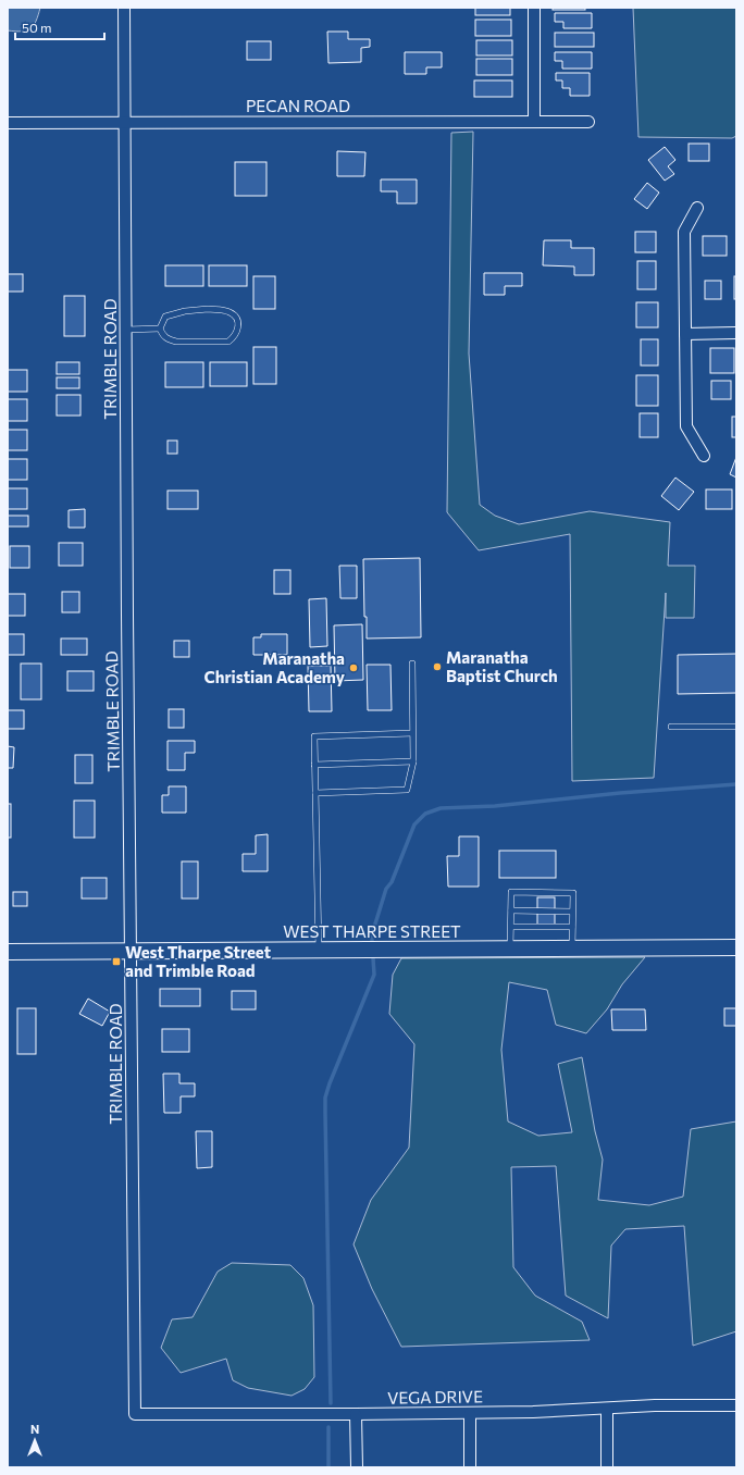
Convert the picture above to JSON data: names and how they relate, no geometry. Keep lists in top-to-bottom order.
{
  "streets": {
    "main road": ["WEST THARPE STREET"],
    "street": ["PECAN ROAD", "TRIMBLE ROAD", "VEGA DRIVE"]
  },
  "crossings": [
    ["PECAN ROAD", "TRIMBLE ROAD"],
    ["TRIMBLE ROAD", "WEST THARPE STREET"],
    ["TRIMBLE ROAD", "VEGA DRIVE"]
  ],
  "places": {
    "other": ["Maranatha Baptist Church", "Maranatha Christian Academy"],
    "transit": ["West Tharpe Street and Trimble Road"]
  },
  "scale_bar": "50 m",
  "north": "top"
}
